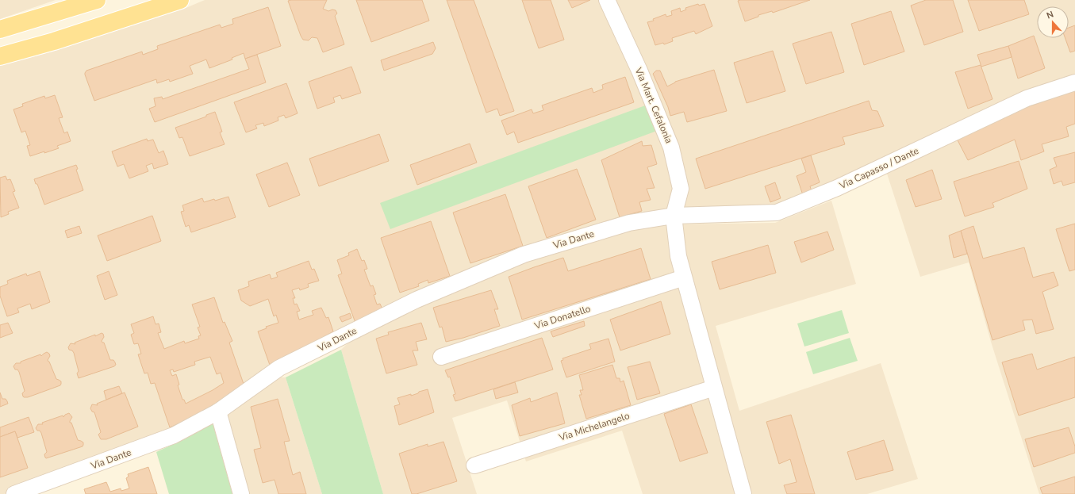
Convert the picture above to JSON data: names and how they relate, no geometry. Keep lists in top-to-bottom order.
{
  "streets": {
    "street": [
      "Via Mart. Cefalonia",
      "Via Capasso / Dante",
      "Via Dante",
      "Via Donatello",
      "Via Michelangelo"
    ]
  },
  "crossings": [
    ["Via Mart. Cefalonia", "Via Capasso / Dante"],
    ["Via Mart. Cefalonia", "Via Dante"],
    ["Via Capasso / Dante", "Via Dante"]
  ],
  "north": "top"
}
